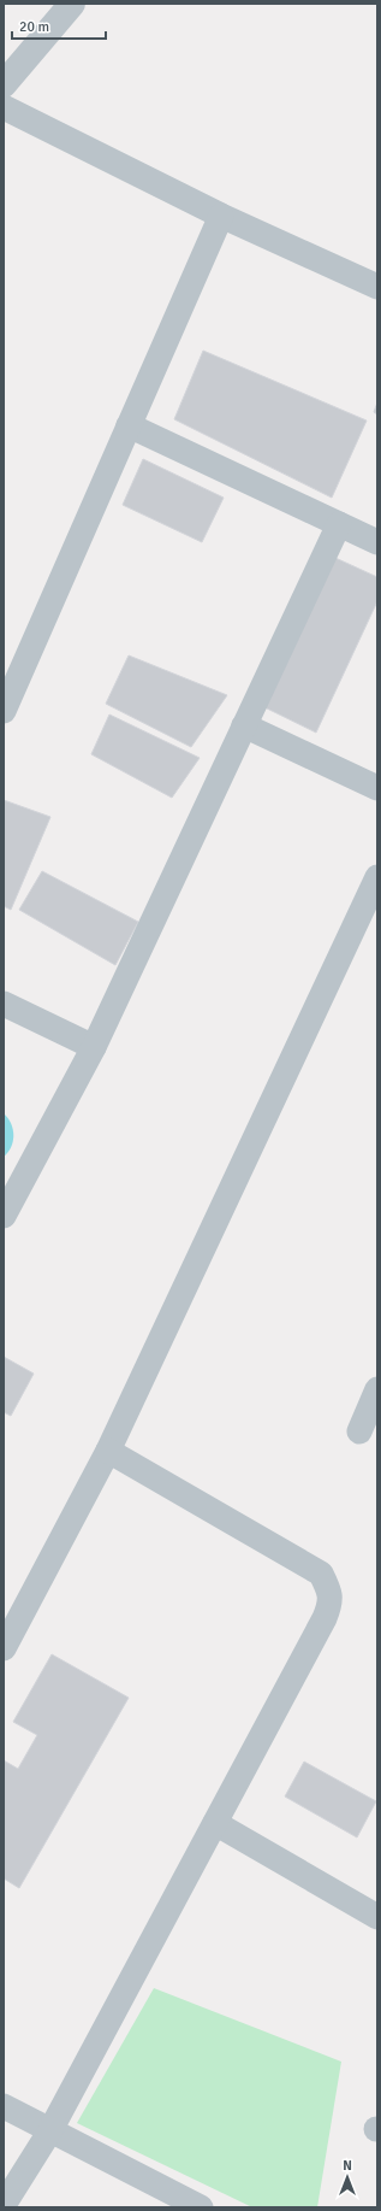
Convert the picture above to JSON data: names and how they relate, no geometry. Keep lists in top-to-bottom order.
{
  "scale_bar": "20 m",
  "north": "top"
}
